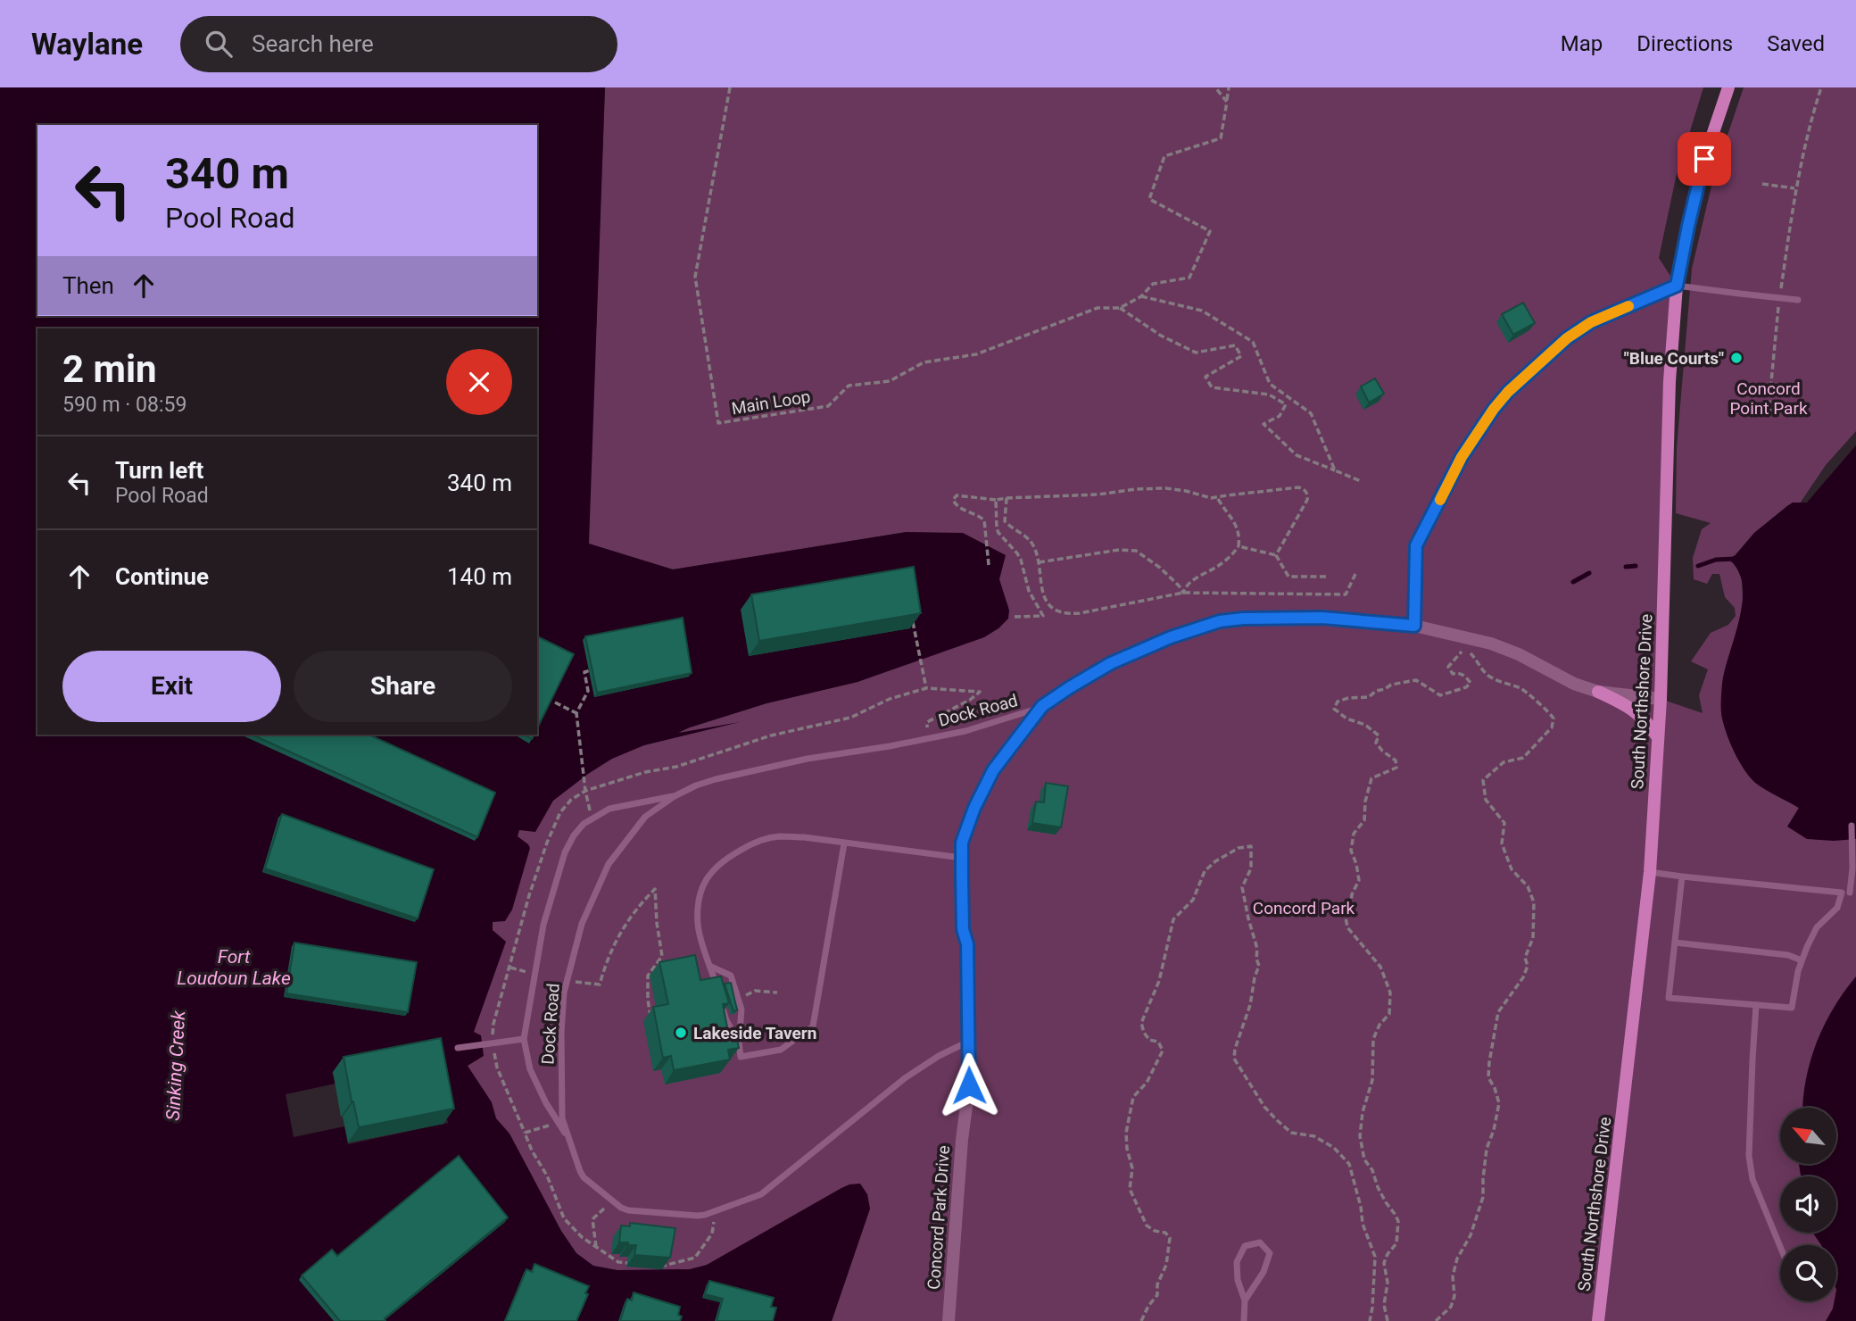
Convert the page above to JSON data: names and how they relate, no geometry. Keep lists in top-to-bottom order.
{
  "streets": {
    "main road": ["South Northshore Drive"],
    "street": ["Concord Park Drive"],
    "lane": ["Dock Road"],
    "path": ["Main Loop"]
  },
  "crossings": [
    ["South Northshore Drive", "Concord Park Drive"],
    ["Dock Road", "Concord Park Drive"]
  ],
  "water": ["Fort Loudoun Lake", "Sinking Creek"],
  "parks": ["Concord Point Park", "Concord Park"],
  "places": ["\"Blue Courts\"", "Lakeside Tavern"],
  "north": "top left",
  "page": {
    "header": "Waylane",
    "search": "Search here",
    "nav": ["Map", "Directions", "Saved"],
    "turn": ["340 m", "Pool Road"],
    "then": "Then",
    "heading": ["2 min", "590 m · 08:59"],
    "list": [
      {
        "name": "Turn left",
        "note": "Pool Road",
        "value": "340 m"
      },
      {
        "name": "Continue",
        "value": "140 m"
      }
    ],
    "buttons": ["Exit", "Share"]
  }
}
